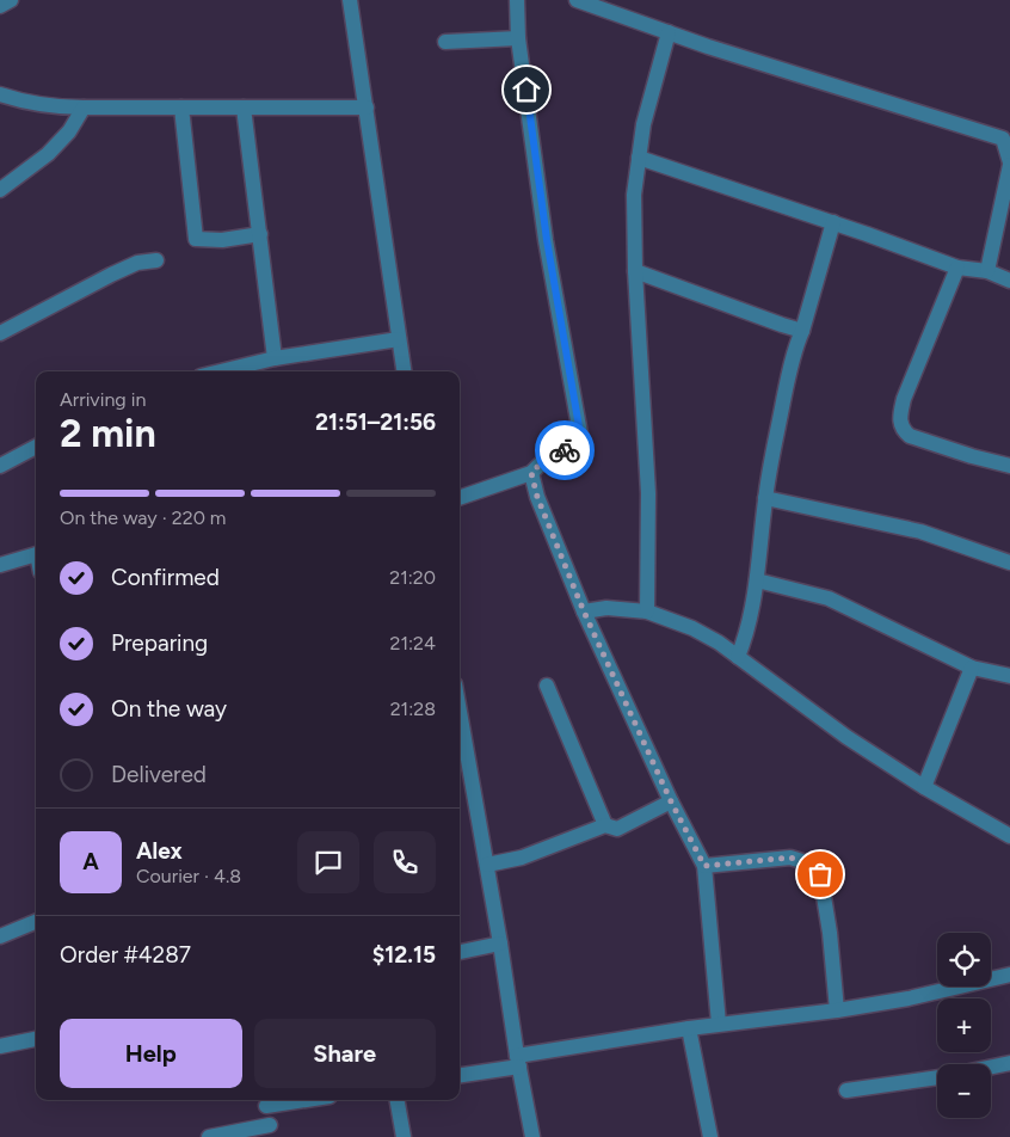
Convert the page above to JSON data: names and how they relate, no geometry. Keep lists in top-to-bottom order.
{
  "page": {
    "heading": ["2 min", "Arriving in", "21:51–21:56"],
    "panel": [
      "Alex",
      "Courier · 4.8",
      "Order #4287",
      "$12.15"
    ],
    "bar": "On the way · 220 m",
    "list": [
      ["Confirmed", "21:20"],
      ["Preparing", "21:24"],
      ["On the way", "21:28"],
      "Delivered"
    ],
    "round": "A",
    "map_buttons": ["+", "−"],
    "buttons": ["Help", "Share"]
  }
}
